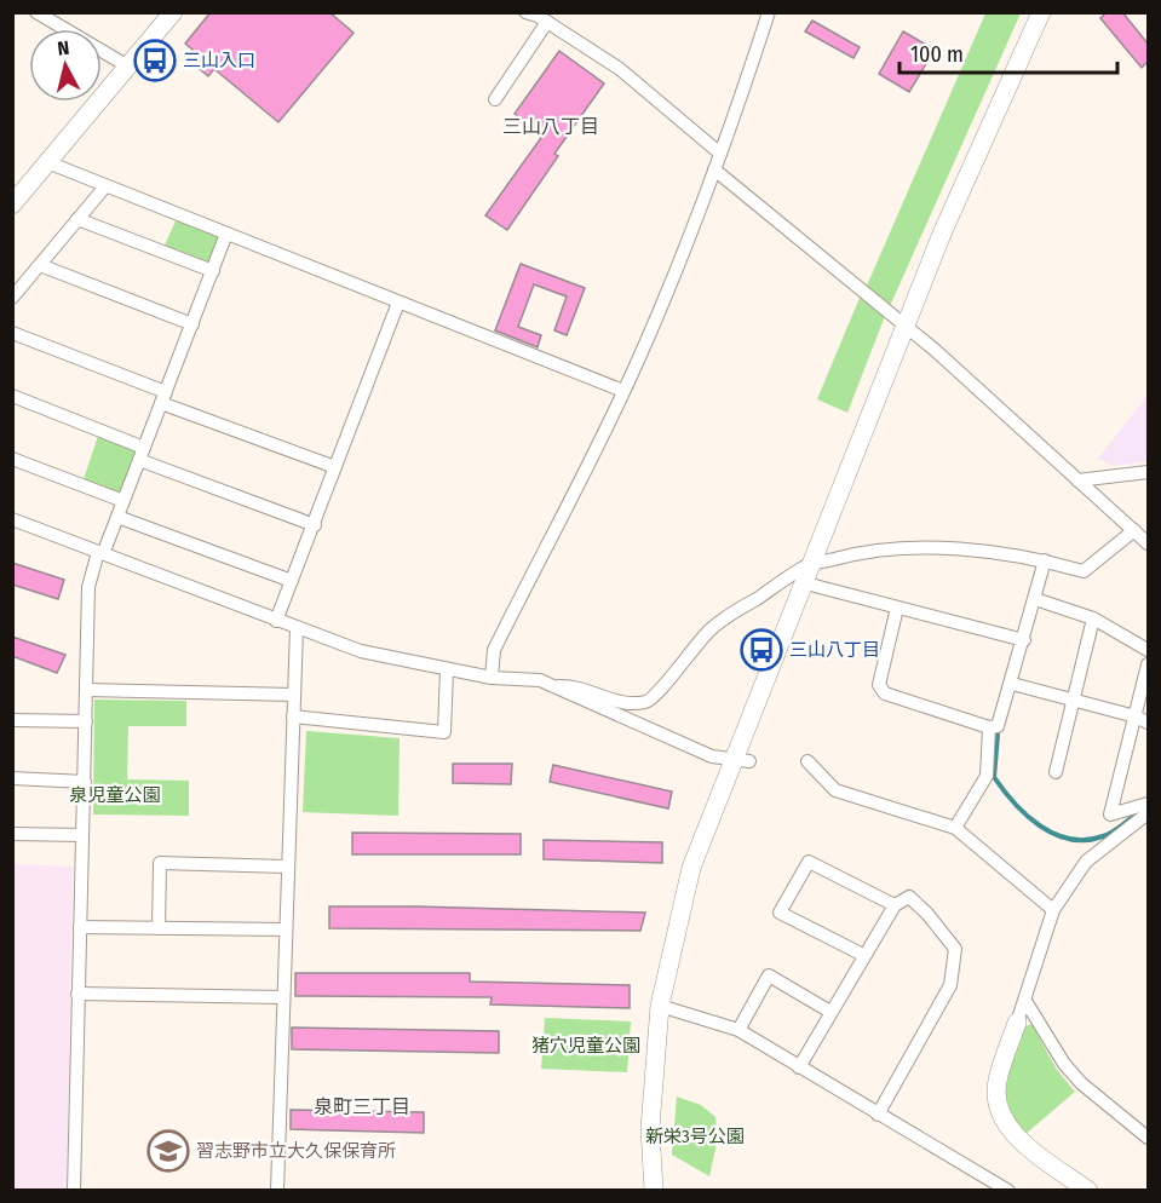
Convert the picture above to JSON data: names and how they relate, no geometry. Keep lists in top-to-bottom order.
{
  "districts": ["三山八丁目", "泉町三丁目"],
  "parks": ["泉児童公園", "猪穴児童公園", "新栄3号公園"],
  "places": {
    "bus stop": ["三山入口", "三山八丁目"],
    "school or university": ["習志野市立大久保保育所"]
  },
  "scale_bar": "100 m",
  "north": "top"
}
